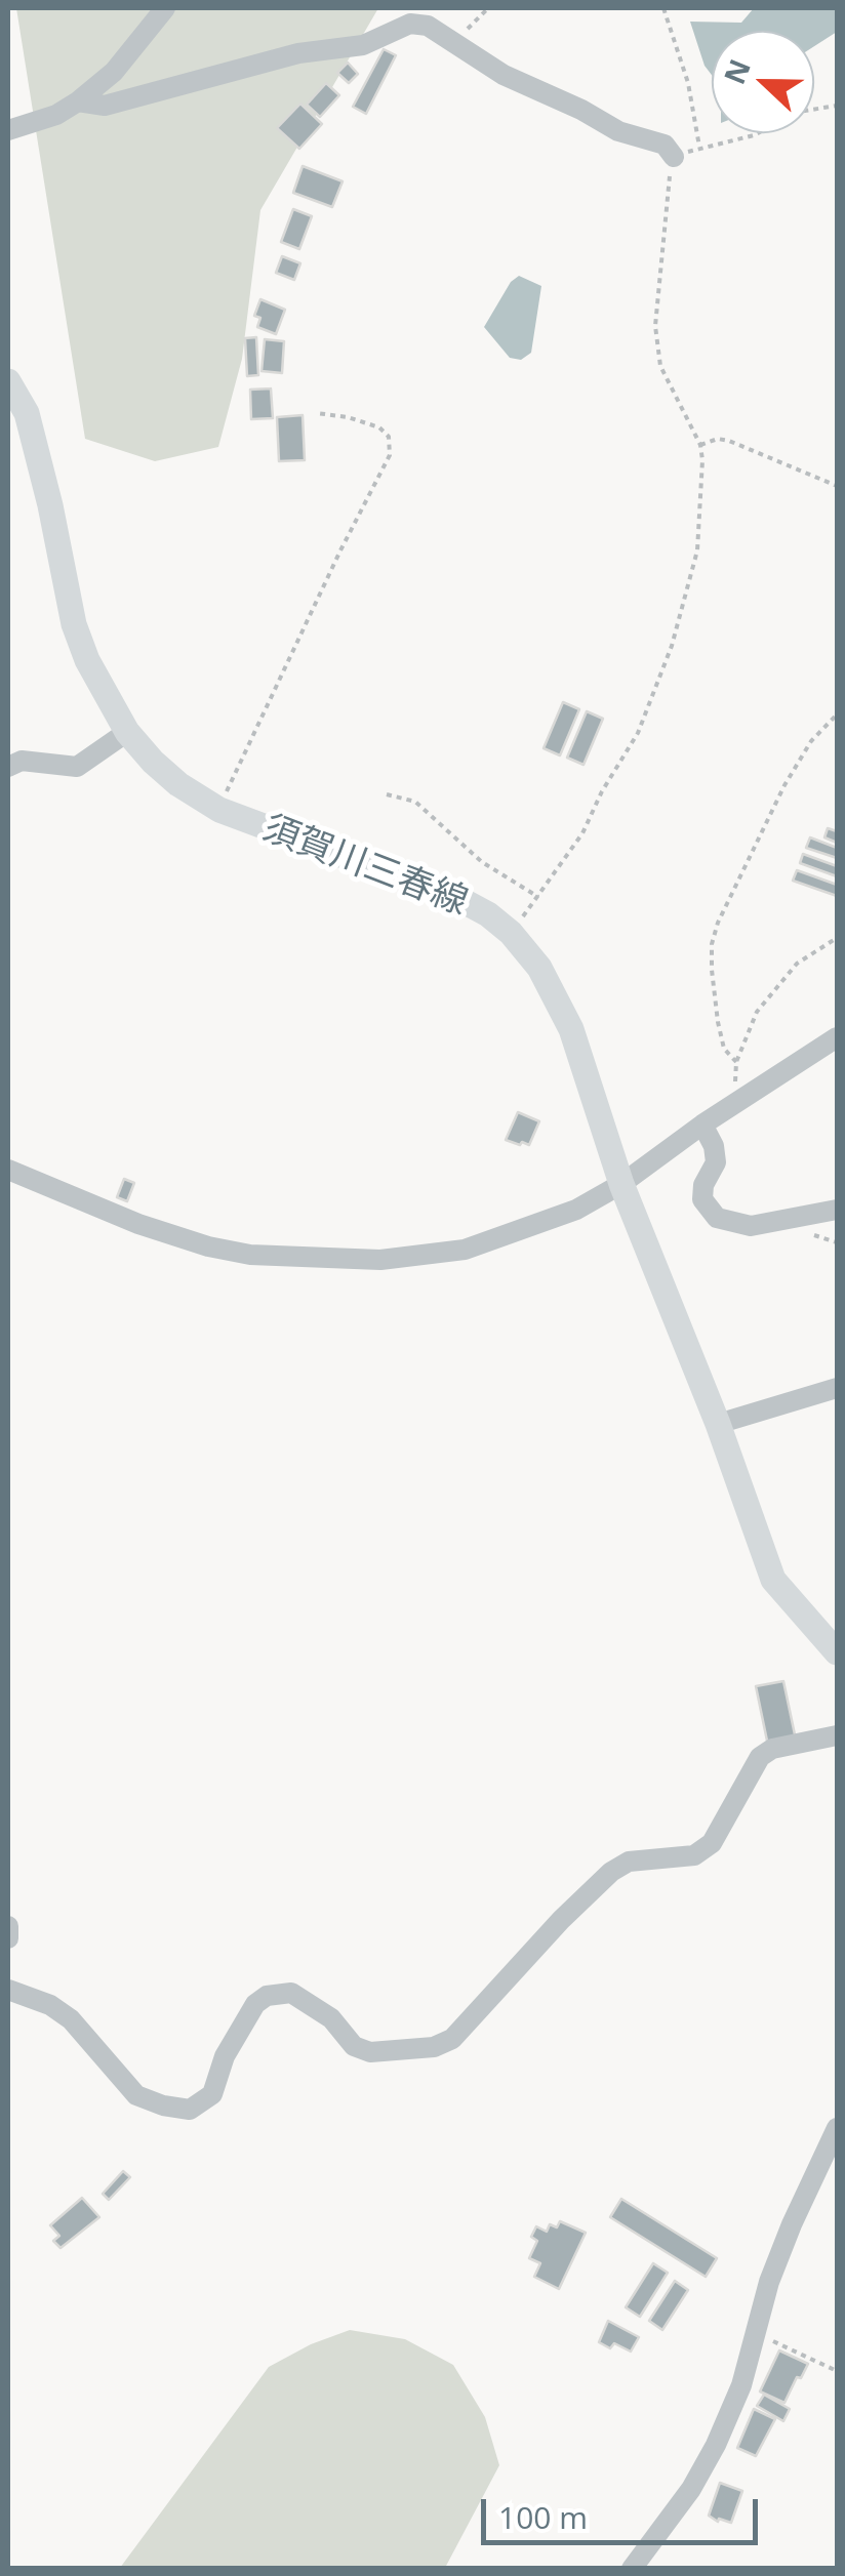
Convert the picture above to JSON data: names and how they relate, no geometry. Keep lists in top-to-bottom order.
{
  "streets": {
    "main road": ["須賀川三春線"]
  },
  "scale_bar": "100 m",
  "north": "left"
}
